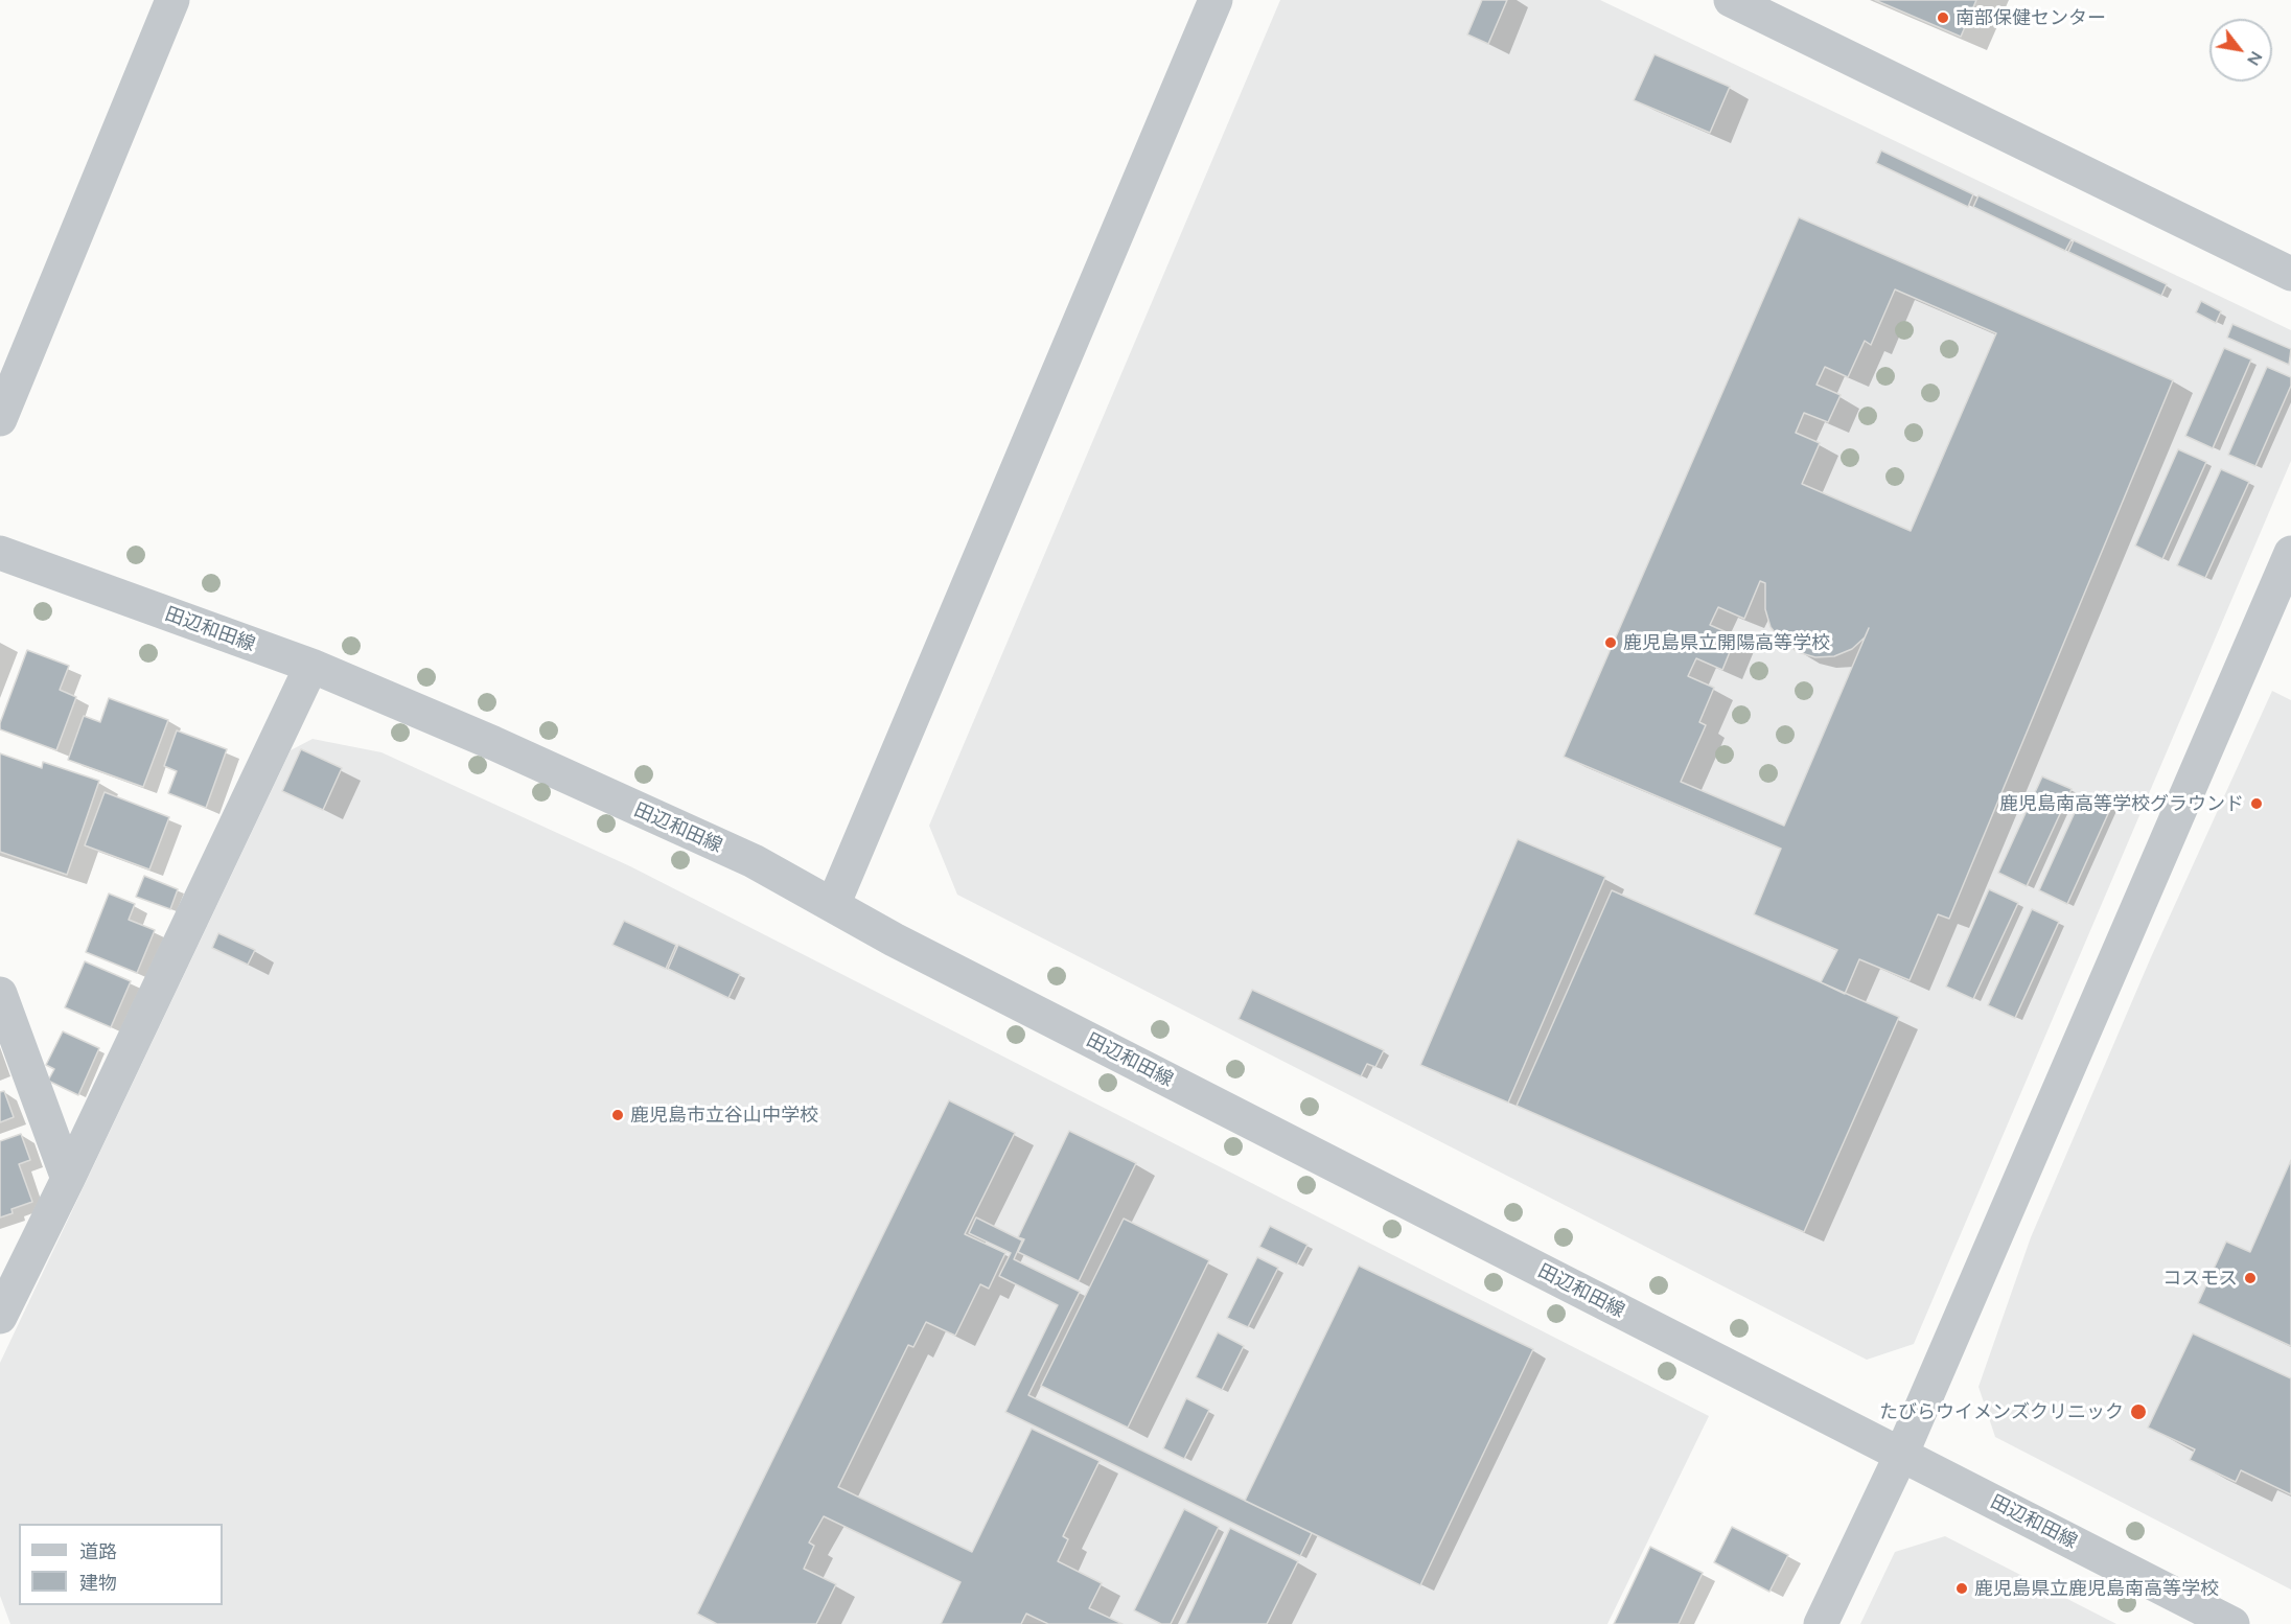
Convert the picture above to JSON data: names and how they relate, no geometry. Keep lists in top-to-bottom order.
{
  "streets": {
    "street": ["田辺和田線"]
  },
  "places": [
    "南部保健センター",
    "鹿児島県立開陽高等学校",
    "鹿児島南高等学校グラウンド",
    "鹿児島市立谷山中学校",
    "コスモス",
    "たびらウイメンズクリニック",
    "鹿児島県立鹿児島南高等学校"
  ],
  "legend": ["道路", "建物"],
  "north": "bottom right"
}
